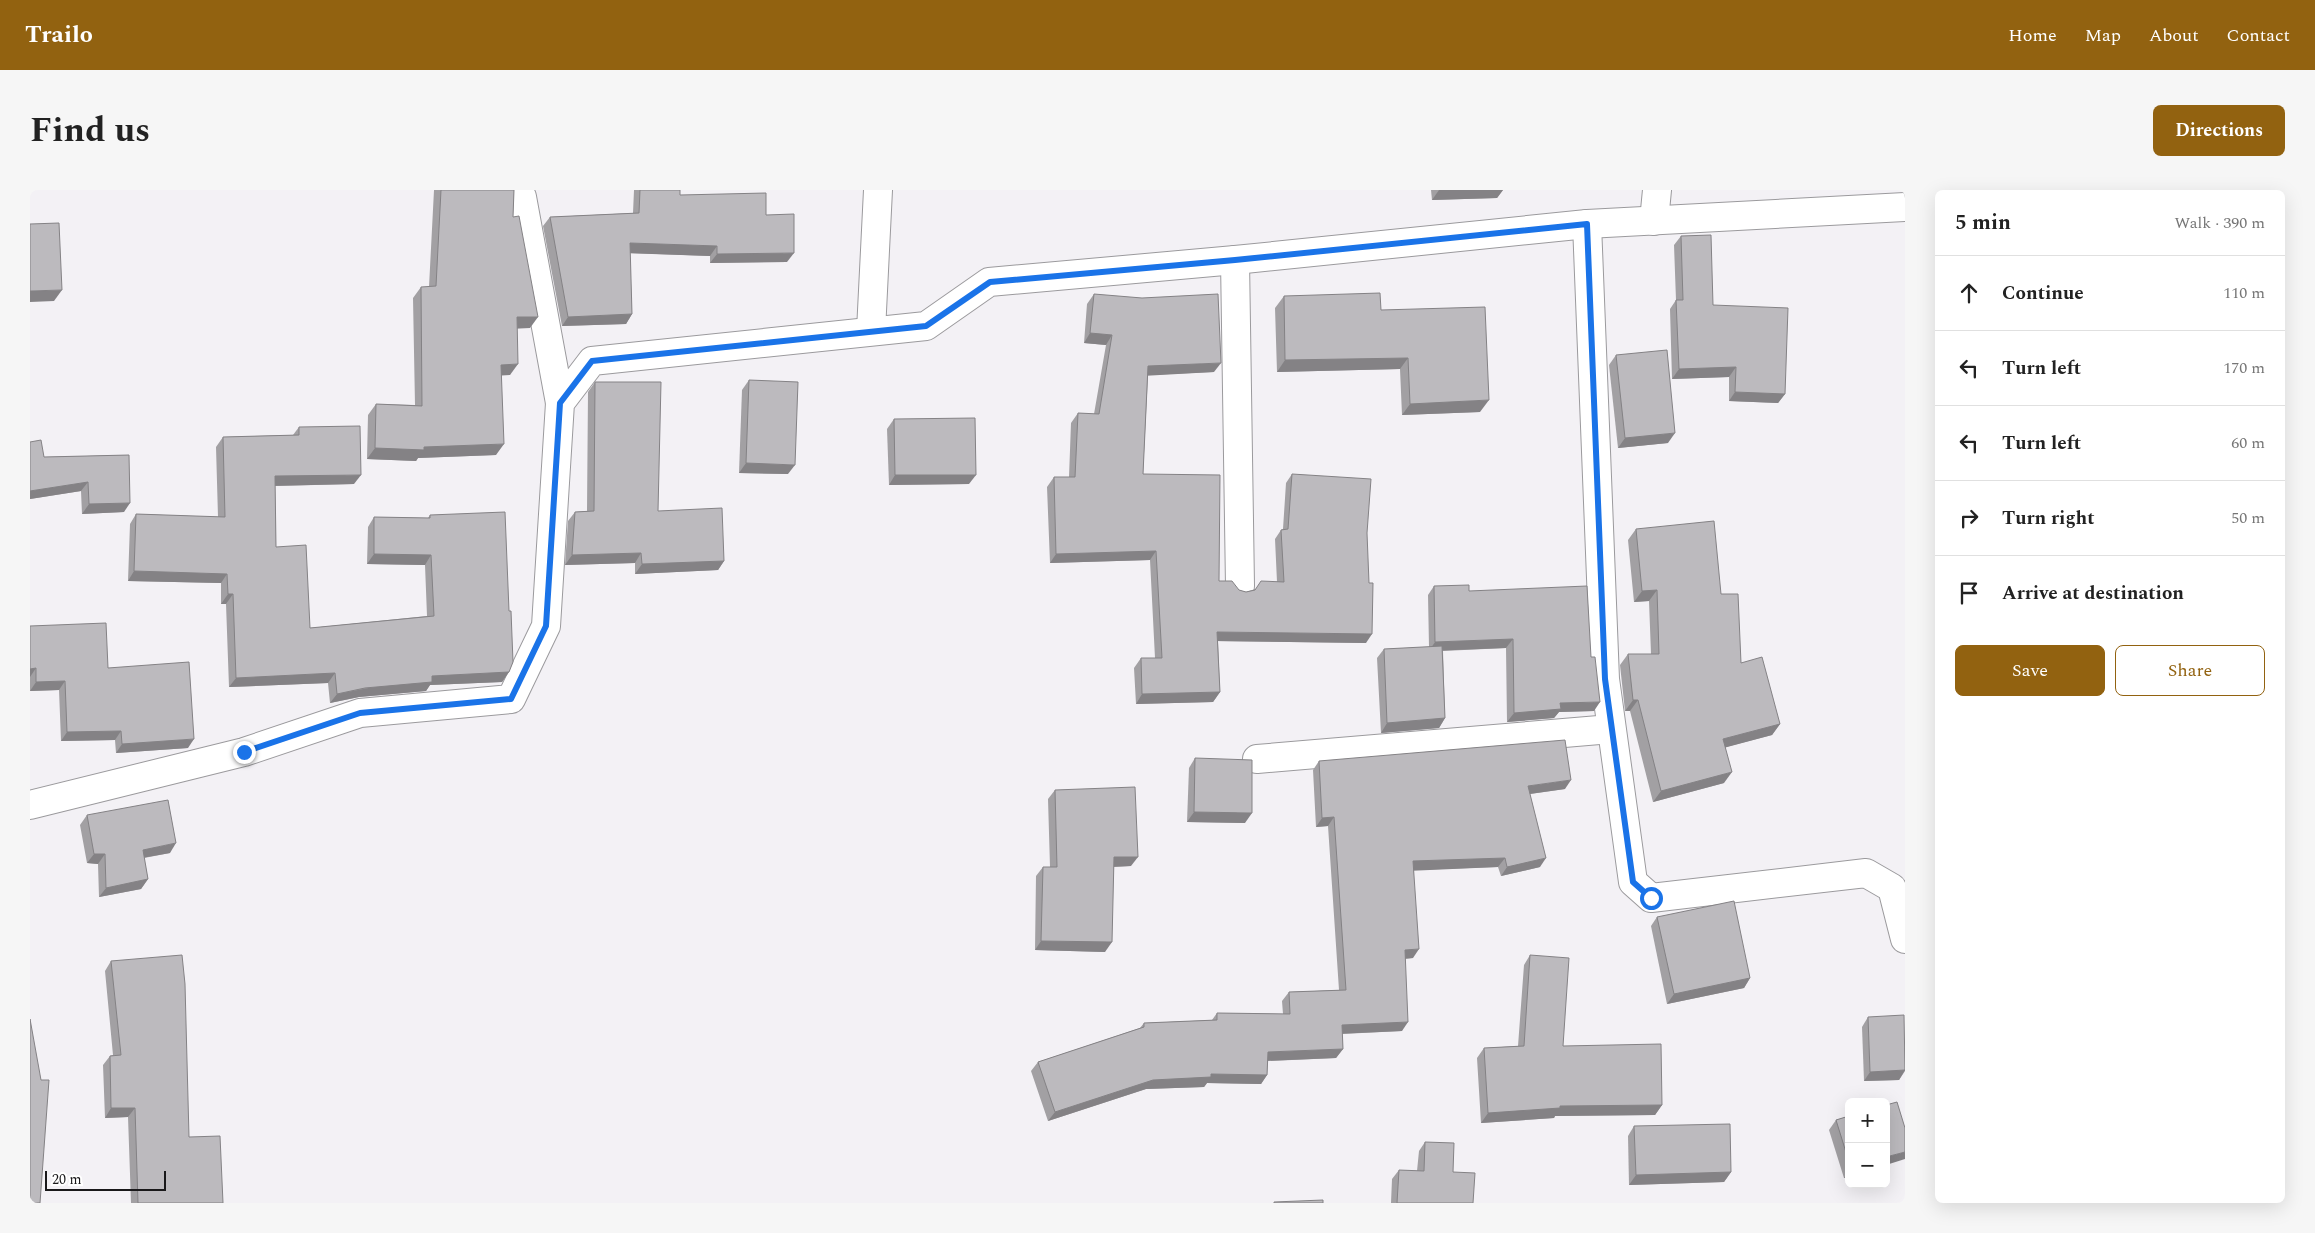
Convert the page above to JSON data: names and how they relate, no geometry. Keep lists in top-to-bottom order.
{
  "scale_bar": "20 m",
  "page": {
    "header": "Trailo",
    "nav": [
      "Home",
      "Map",
      "About",
      "Contact"
    ],
    "title": "Find us",
    "buttons": [
      "Directions",
      ["Save", "Share"]
    ],
    "heading": ["5 min", "Walk · 390 m"],
    "list": [
      ["Continue", "110 m"],
      ["Turn left", "170 m"],
      ["Turn left", "60 m"],
      ["Turn right", "50 m"],
      "Arrive at destination"
    ],
    "map_buttons": ["+", "−"],
    "scale": "20 m"
  }
}
